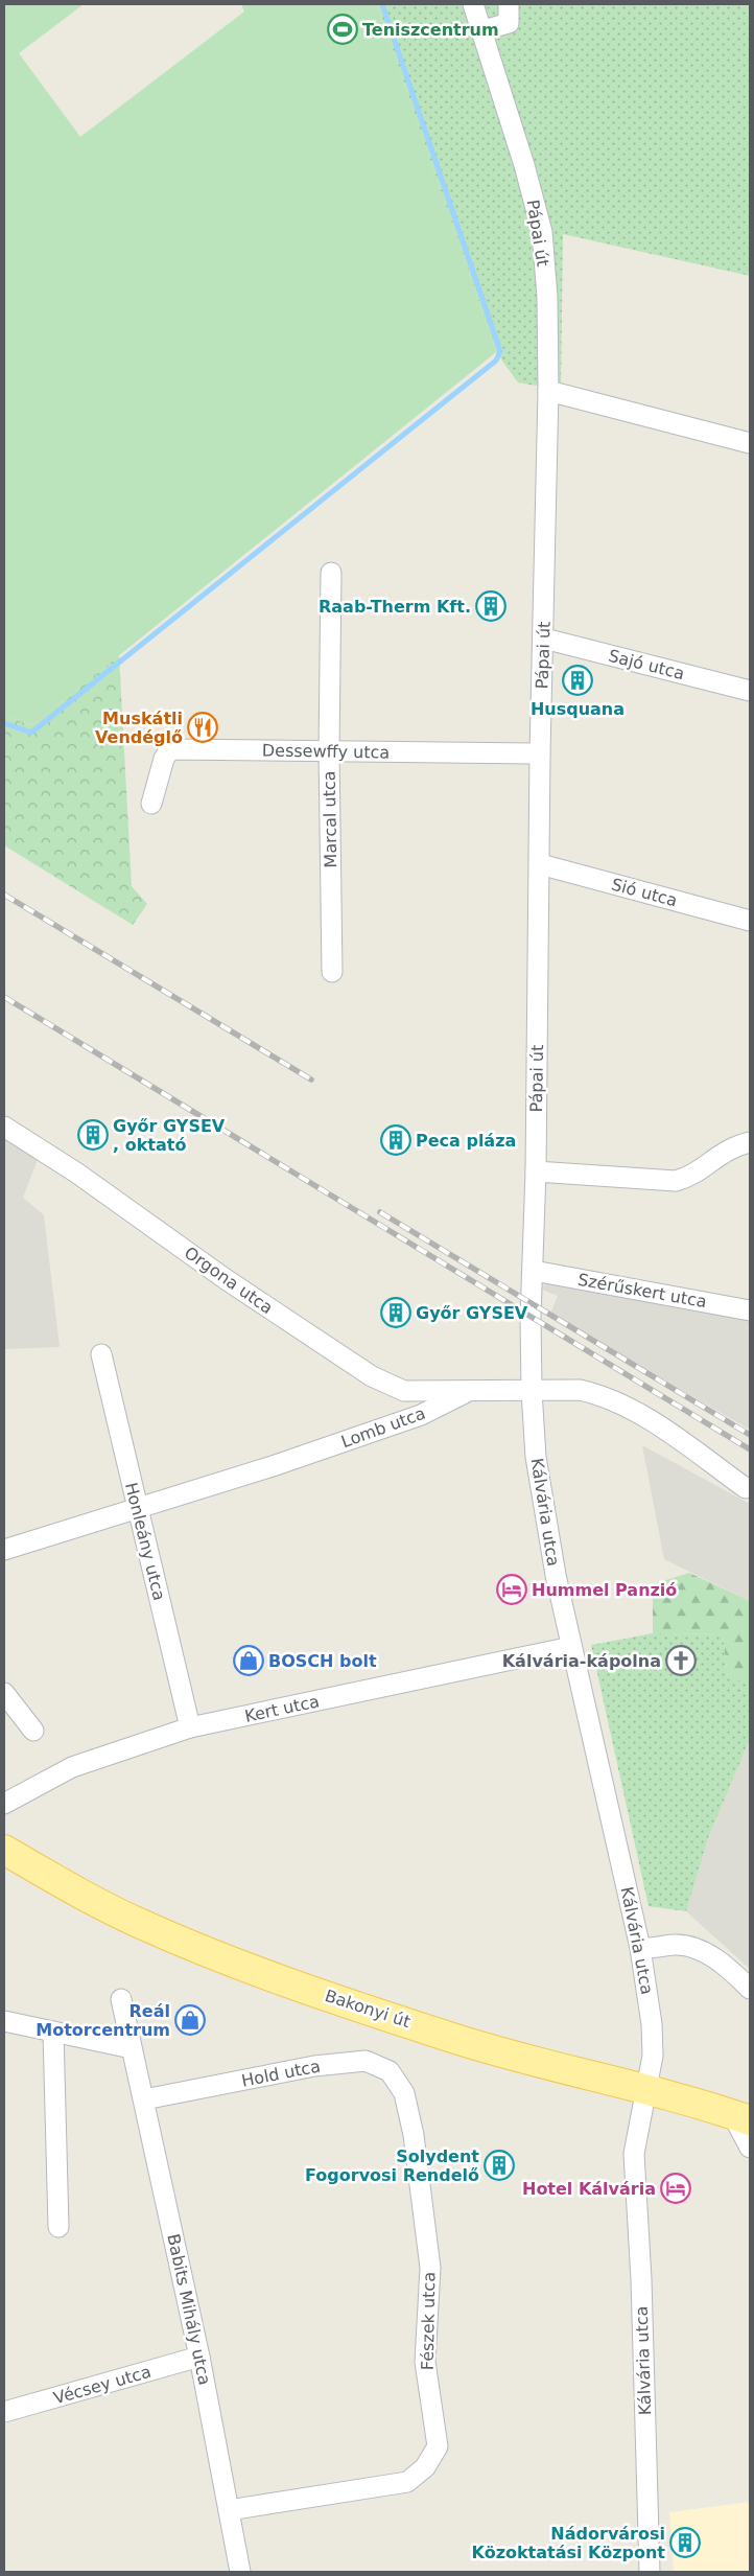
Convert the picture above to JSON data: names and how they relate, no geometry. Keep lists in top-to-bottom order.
{
  "streets": {
    "main road": ["Bakonyi út"],
    "street": [
      "Pápai út",
      "Sajó utca",
      "Dessewffy utca",
      "Marcal utca",
      "Sió utca",
      "Orgona utca",
      "Szérűskert utca",
      "Lomb utca",
      "Kálvária utca",
      "Honleány utca",
      "Kert utca",
      "Hold utca",
      "Babits Mihály utca",
      "Fészek utca",
      "Vécsey utca"
    ]
  },
  "crossings": [
    ["Pápai út", "Sajó utca"],
    ["Pápai út", "Dessewffy utca"],
    ["Pápai út", "Sió utca"],
    ["Pápai út", "Szérűskert utca"],
    ["Pápai út", "Kálvária utca"],
    ["Dessewffy utca", "Marcal utca"],
    ["Orgona utca", "Lomb utca"],
    ["Lomb utca", "Kálvária utca"],
    ["Lomb utca", "Honleány utca"],
    ["Kálvária utca", "Kert utca"],
    ["Kálvária utca", "Bakonyi út"],
    ["Honleány utca", "Kert utca"],
    ["Hold utca", "Babits Mihály utca"],
    ["Hold utca", "Fészek utca"],
    ["Babits Mihály utca", "Fészek utca"],
    ["Babits Mihály utca", "Vécsey utca"]
  ],
  "places": {
    "sports": ["Teniszcentrum"],
    "building": [
      "Raab-Therm Kft.",
      "Husquana",
      "Győr GYSEV , oktató",
      "Peca pláza",
      "Győr GYSEV",
      "Solydent Fogorvosi Rendelő",
      "Nádorvárosi Közoktatási Központ"
    ],
    "restaurant": ["Muskátli Vendéglő"],
    "hotel": ["Hummel Panzió", "Hotel Kálvária"],
    "shop": ["BOSCH bolt", "Reál Motorcentrum"],
    "church": ["Kálvária-kápolna"]
  }
}
